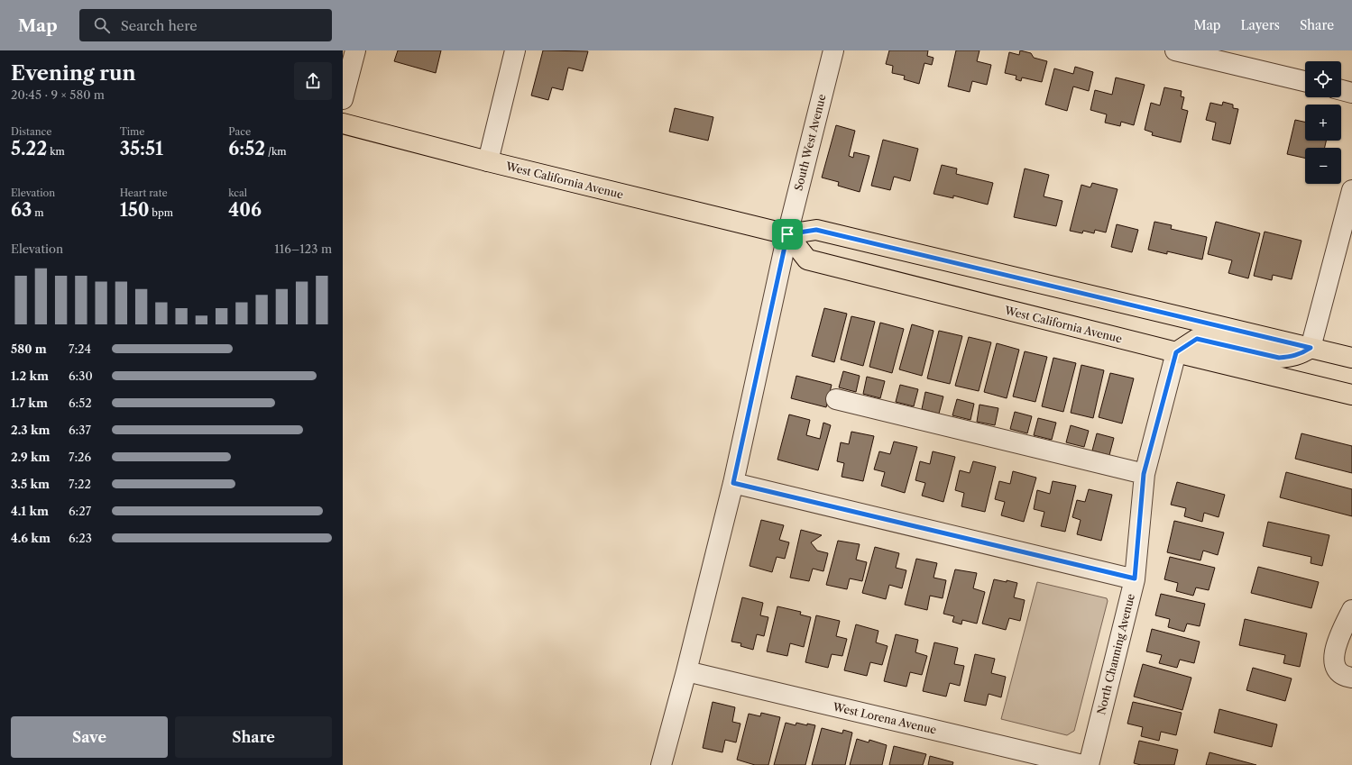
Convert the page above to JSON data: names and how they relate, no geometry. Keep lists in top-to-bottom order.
{
  "streets": {
    "main road": ["West California Avenue"],
    "street": ["South West Avenue", "North Channing Avenue", "West Lorena Avenue"]
  },
  "crossings": [
    ["South West Avenue", "West California Avenue"],
    ["South West Avenue", "West Lorena Avenue"],
    ["West California Avenue", "North Channing Avenue"]
  ],
  "page": {
    "header": "Map",
    "search": "Search here",
    "nav": ["Map", "Layers", "Share"],
    "heading": ["Evening run", "20:45 · 9 × 580 m"],
    "map_buttons": ["+", "−"],
    "stats": [
      ["Distance", "5.22 km"],
      ["Time", "35:51"],
      ["Pace", "6:52 /km"],
      ["Elevation", "63 m"],
      ["Heart rate", "150 bpm"],
      ["kcal", "406"]
    ],
    "chart": ["Elevation", "116–123 m"],
    "list": [
      {
        "name": "580 m",
        "note": "7:24"
      },
      {
        "name": "1.2 km",
        "note": "6:30"
      },
      {
        "name": "1.7 km",
        "note": "6:52"
      },
      {
        "name": "2.3 km",
        "note": "6:37"
      },
      {
        "name": "2.9 km",
        "note": "7:26"
      },
      {
        "name": "3.5 km",
        "note": "7:22"
      },
      {
        "name": "4.1 km",
        "note": "6:27"
      },
      {
        "name": "4.6 km",
        "note": "6:23"
      }
    ],
    "buttons": ["Save", "Share"]
  }
}
